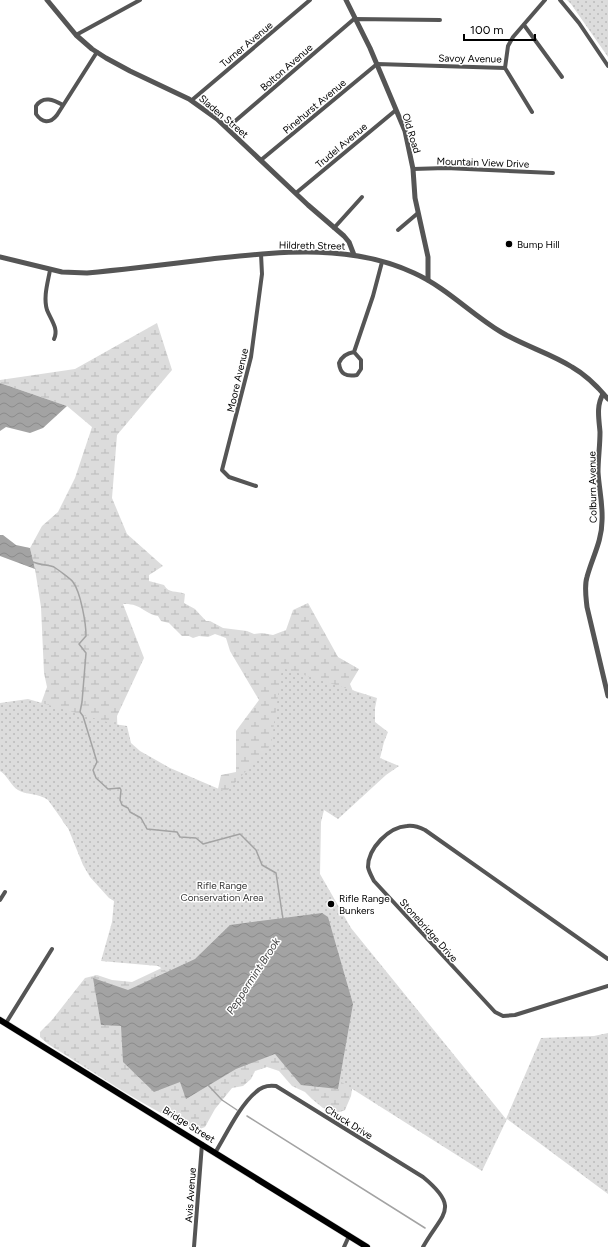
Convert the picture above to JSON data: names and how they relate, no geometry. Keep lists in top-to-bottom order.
{
  "streets": {
    "main road": ["Bridge Street"],
    "street": [
      "Turner Avenue",
      "Savoy Avenue",
      "Bolton Avenue",
      "Pinehurst Avenue",
      "Sladen Street",
      "Old Road",
      "Trudel Avenue",
      "Mountain View Drive",
      "Hildreth Street",
      "Moore Avenue",
      "Colburn Avenue",
      "Stonebridge Drive",
      "Chuck Drive",
      "Avis Avenue"
    ]
  },
  "crossings": [
    ["Turner Avenue", "Sladen Street"],
    ["Savoy Avenue", "Pinehurst Avenue"],
    ["Savoy Avenue", "Old Road"],
    ["Bolton Avenue", "Sladen Street"],
    ["Bolton Avenue", "Old Road"],
    ["Pinehurst Avenue", "Sladen Street"],
    ["Pinehurst Avenue", "Old Road"],
    ["Sladen Street", "Trudel Avenue"],
    ["Sladen Street", "Hildreth Street"],
    ["Old Road", "Trudel Avenue"],
    ["Old Road", "Mountain View Drive"],
    ["Old Road", "Hildreth Street"],
    ["Hildreth Street", "Moore Avenue"],
    ["Hildreth Street", "Colburn Avenue"],
    ["Chuck Drive", "Bridge Street"],
    ["Bridge Street", "Avis Avenue"]
  ],
  "water": ["Peppermint Brook"],
  "parks": ["Rifle Range Conservation Area"],
  "places": ["Bump Hill", "Rifle Range Bunkers"],
  "scale_bar": "100 m"
}
